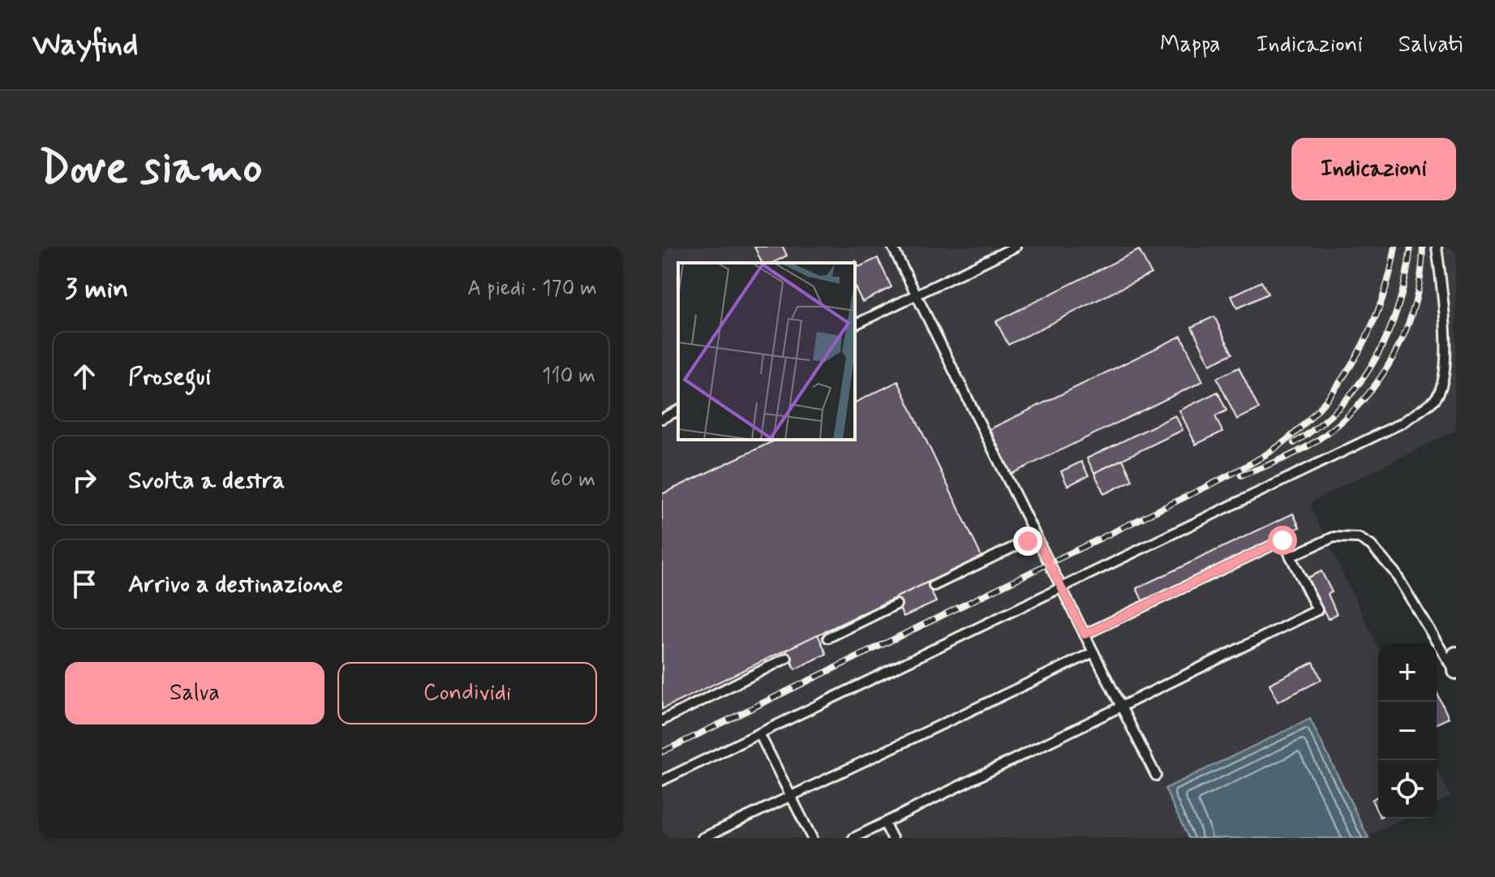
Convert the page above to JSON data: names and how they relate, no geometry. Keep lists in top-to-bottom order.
{
  "page": {
    "header": "Wayfind",
    "nav": ["Mappa", "Indicazioni", "Salvati"],
    "buttons": [
      "Indicazioni",
      ["Salva", "Condividi"]
    ],
    "title": "Dove siamo",
    "heading": ["3 min", "A piedi · 170 m"],
    "list": [
      ["Prosegui", "110 m"],
      ["Svolta a destra", "60 m"],
      "Arrivo a destinazione"
    ],
    "map_buttons": ["+", "−"]
  }
}
